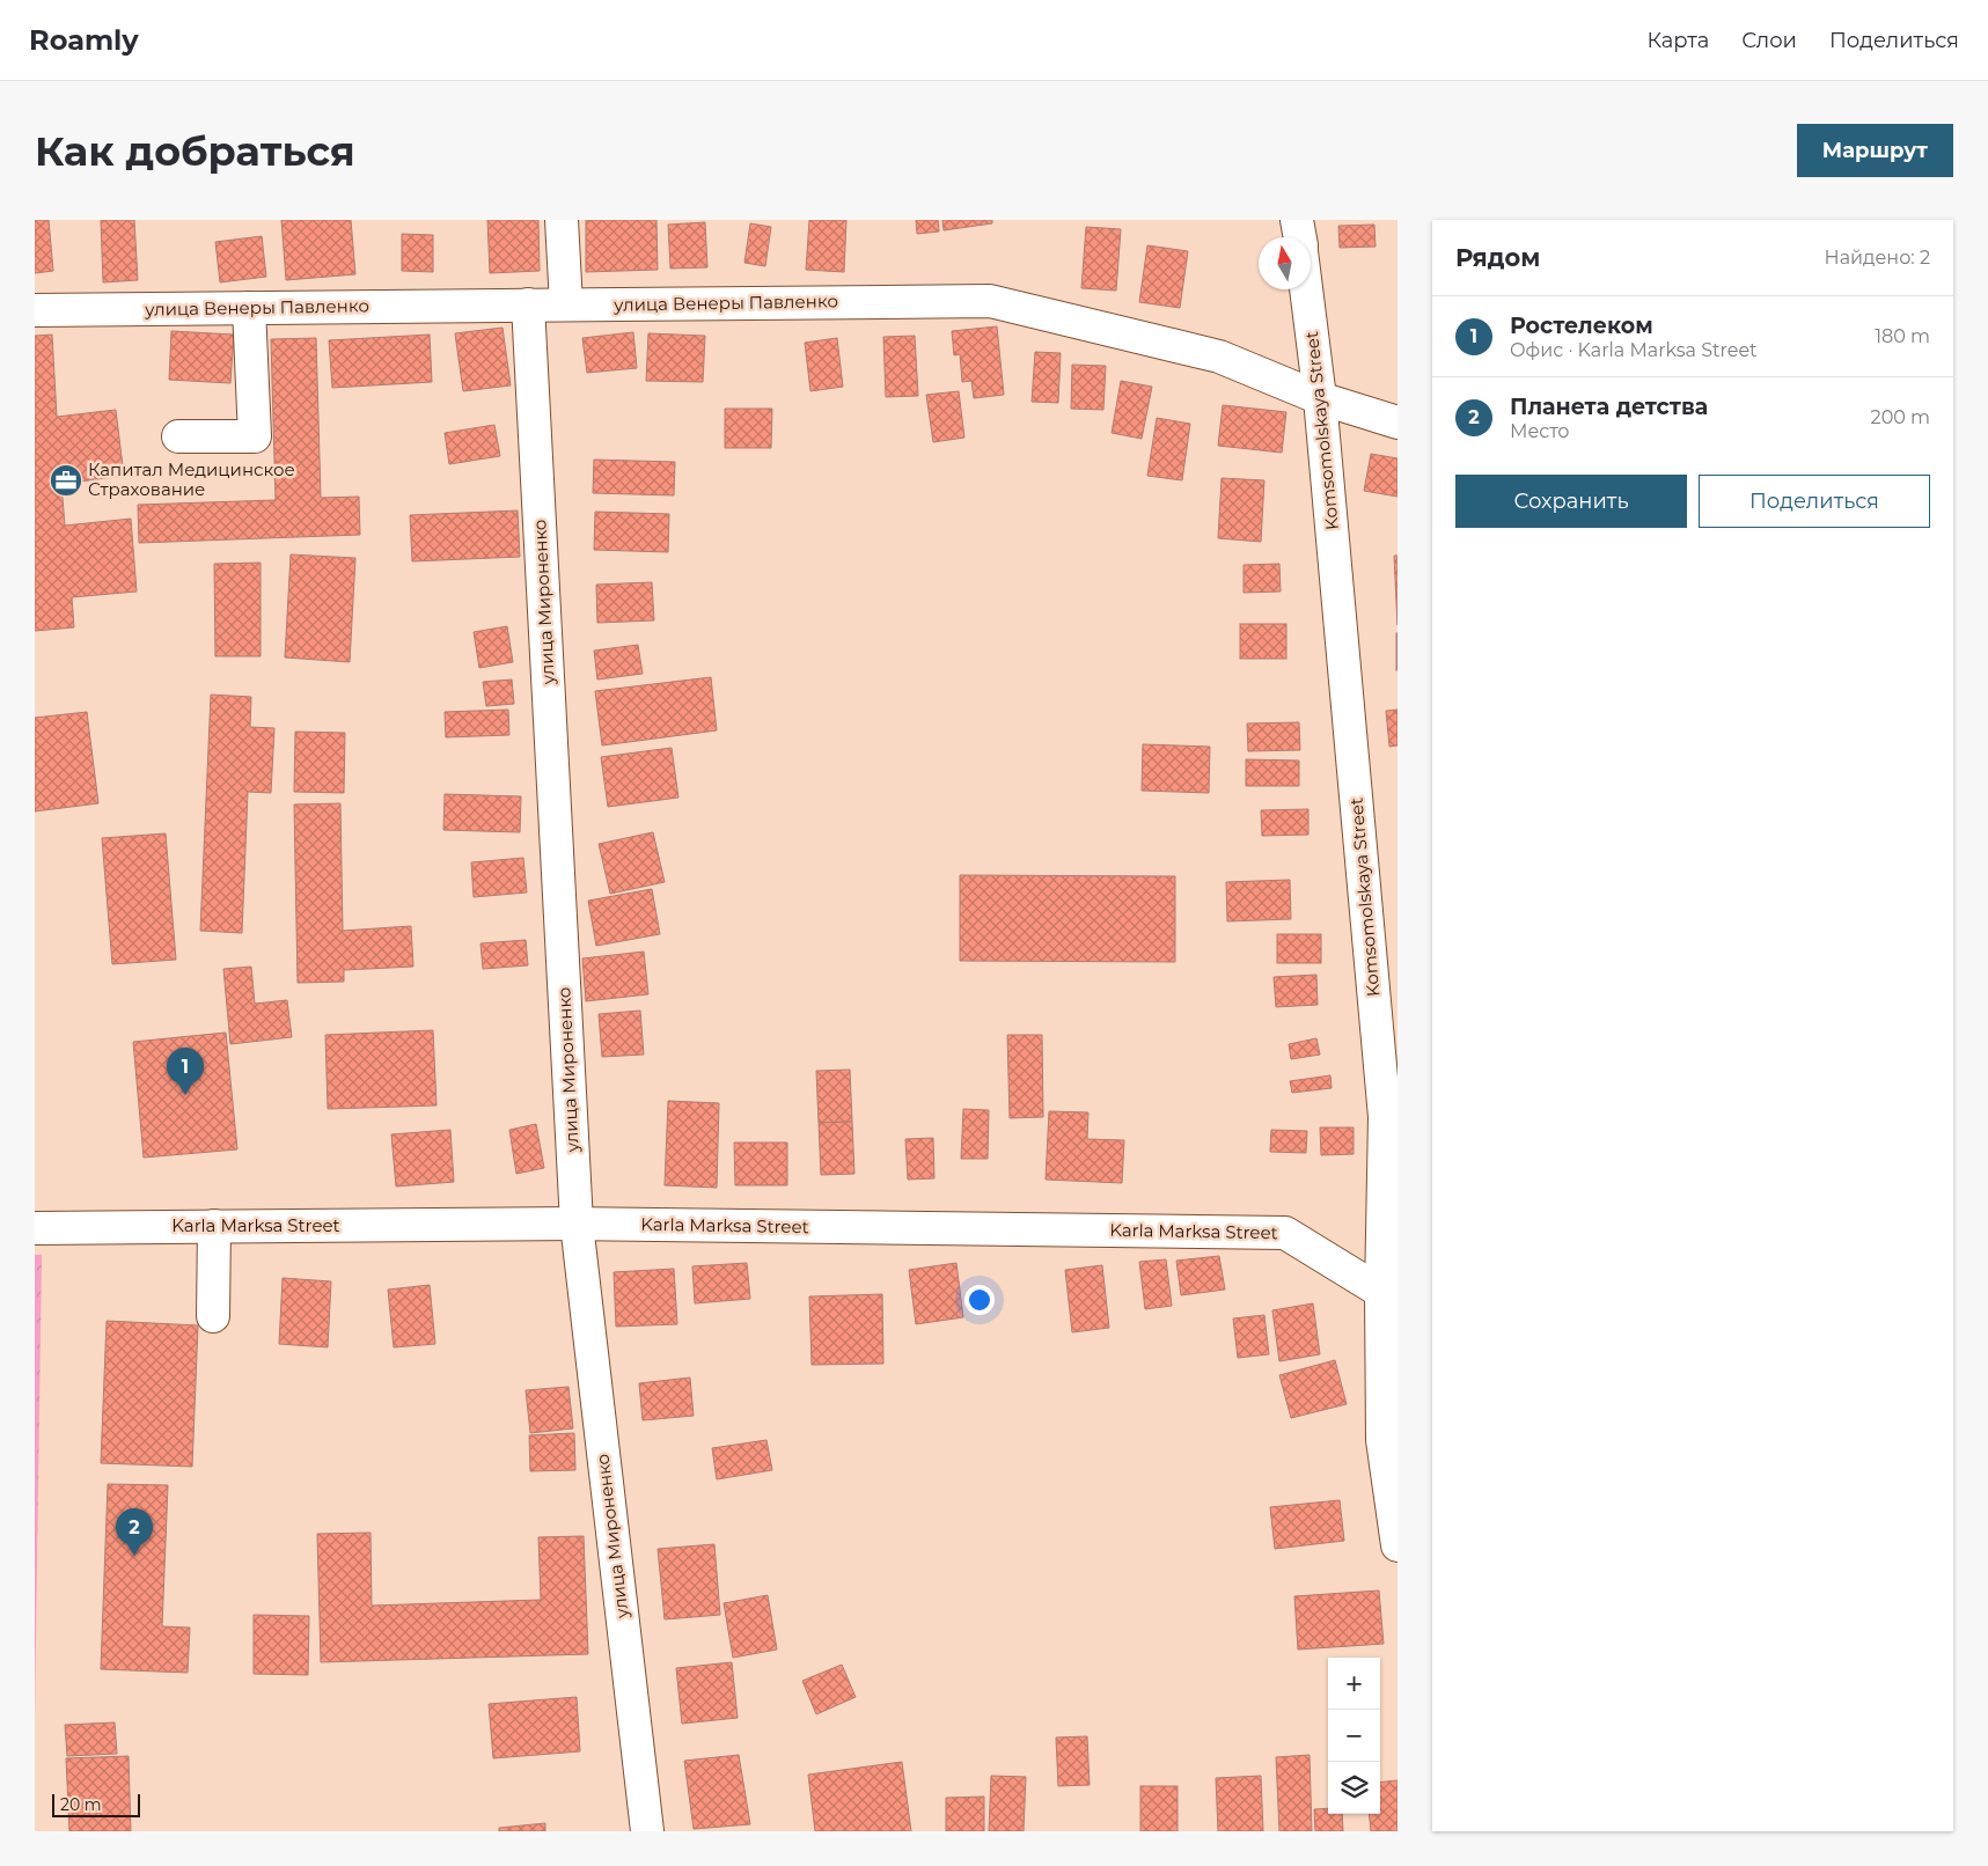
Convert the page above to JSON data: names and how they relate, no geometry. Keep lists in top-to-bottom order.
{
  "streets": {
    "street": [
      "улица Венеры Павленко",
      "Komsomolskaya Street",
      "улица Мироненко",
      "Karla Marksa Street"
    ]
  },
  "crossings": [
    ["улица Венеры Павленко", "Komsomolskaya Street"],
    ["улица Венеры Павленко", "улица Мироненко"],
    ["Komsomolskaya Street", "Karla Marksa Street"],
    ["улица Мироненко", "Karla Marksa Street"]
  ],
  "places": {
    "office": ["Капитал Медицинское Страхование"]
  },
  "scale_bar": "20 m",
  "north": "top",
  "page": {
    "header": "Roamly",
    "nav": ["Карта", "Слои", "Поделиться"],
    "buttons": [
      "Маршрут",
      ["Сохранить", "Поделиться"]
    ],
    "title": "Как добраться",
    "heading": ["Рядом", "Найдено: 2"],
    "list": [
      {
        "mark": "1",
        "name": "Ростелеком",
        "note": "Офис · Karla Marksa Street",
        "value": "180 m"
      },
      {
        "mark": "2",
        "name": "Планета детства",
        "note": "Место",
        "value": "200 m"
      }
    ],
    "pins": ["1", "2"],
    "map_buttons": ["+", "−"],
    "scale": "20 m"
  }
}
